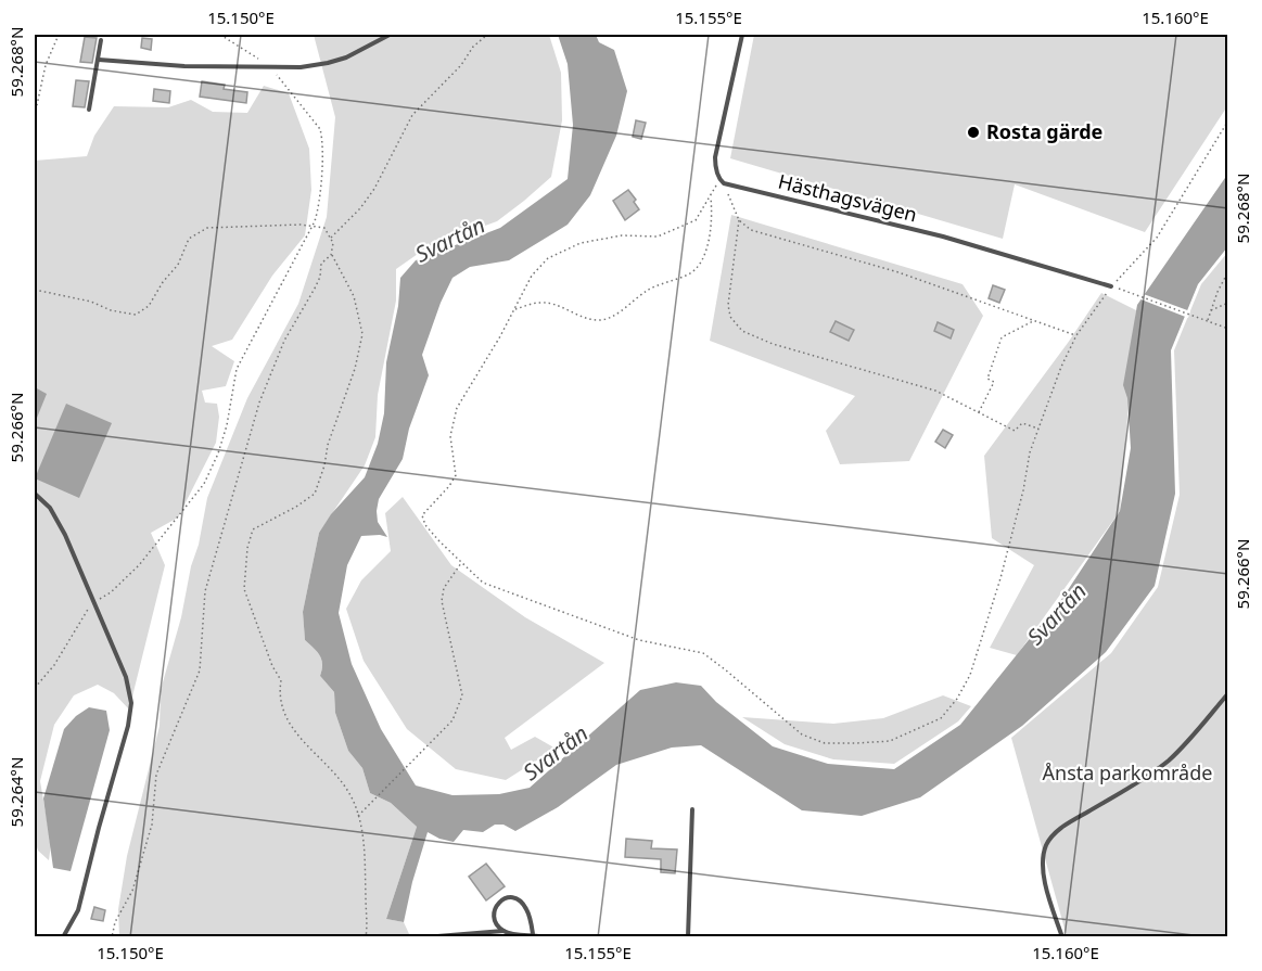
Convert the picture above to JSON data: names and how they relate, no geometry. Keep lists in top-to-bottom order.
{
  "streets": {
    "lane": ["Hästhagsvägen"]
  },
  "water": ["Svartån"],
  "parks": ["Ånsta parkområde"],
  "places": ["Rosta gärde"],
  "coordinates": [
    "15.150°E",
    "15.155°E",
    "15.160°E",
    "59.268°N",
    "59.266°N",
    "59.264°N"
  ]
}
